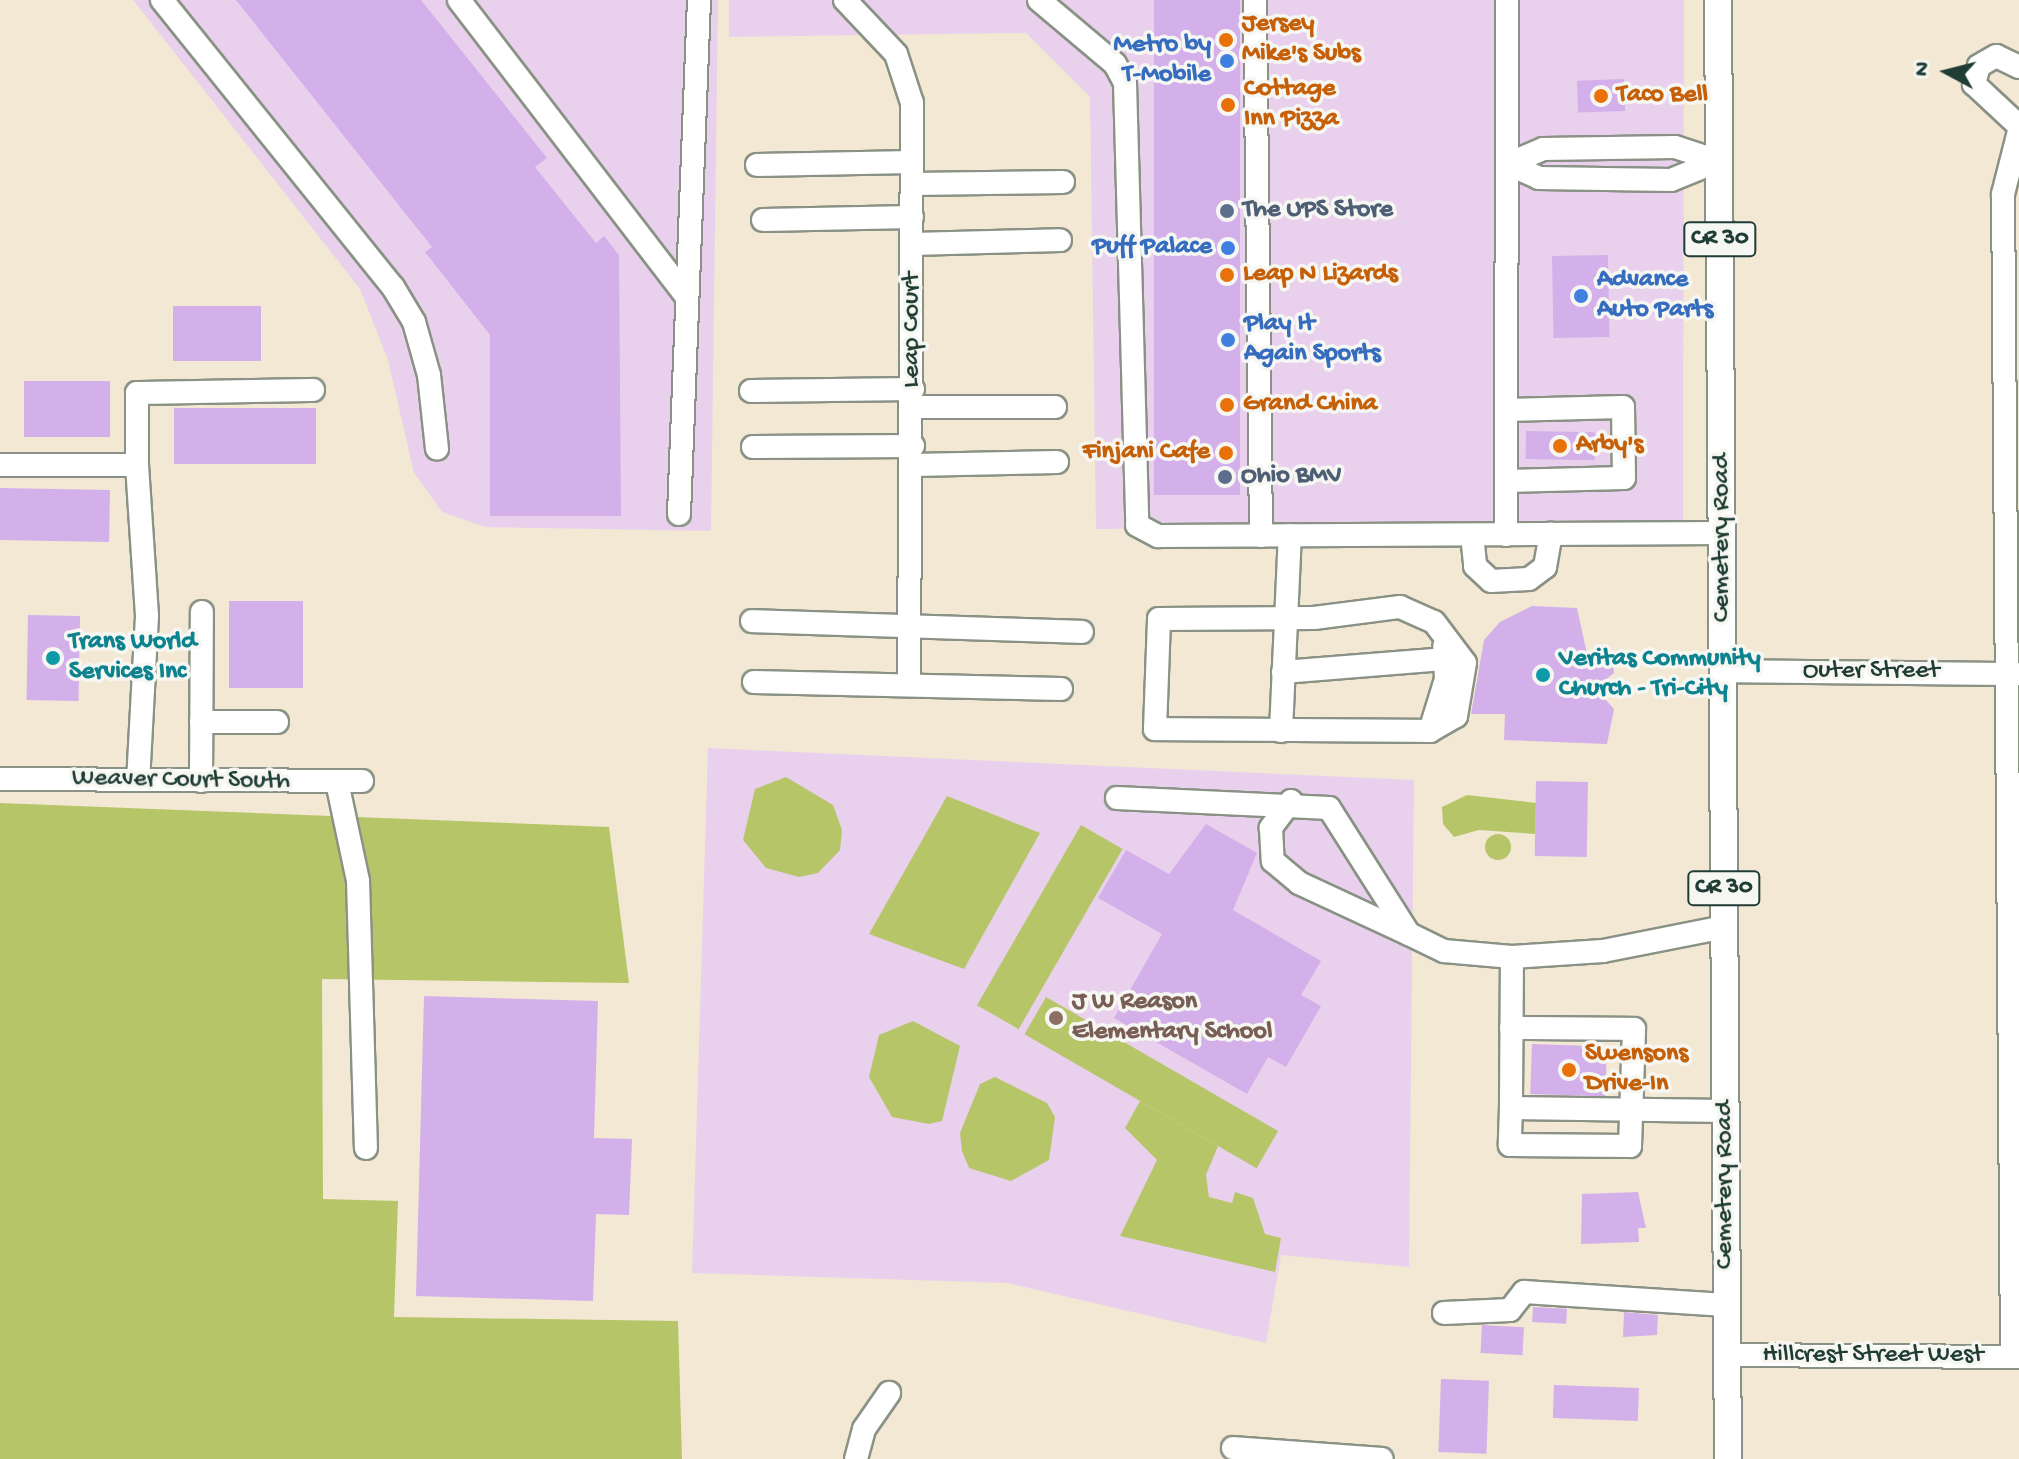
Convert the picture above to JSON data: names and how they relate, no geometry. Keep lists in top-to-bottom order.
{
  "streets": {
    "main road": ["CR 30", "Cemetery Road"],
    "street": [
      "Leap Court",
      "Outer Street",
      "Weaver Court South",
      "Hillcrest Street West"
    ]
  },
  "crossings": [
    ["Cemetery Road", "Outer Street"],
    ["Cemetery Road", "Hillcrest Street West"]
  ],
  "places": [
    "Jersey Mike's Subs",
    "Metro by T-Mobile",
    "Taco Bell",
    "Cottage Inn Pizza",
    "The UPS Store",
    "Puff Palace",
    "Leap N Lizards",
    "Advance Auto Parts",
    "Play It Again Sports",
    "Grand China",
    "Arby's",
    "Finjani Cafe",
    "Ohio BMV",
    "Trans World Services Inc",
    "Veritas Community Church - Tri-City",
    "J W Reason Elementary School",
    "Swensons Drive-In"
  ],
  "north": "left"
}
